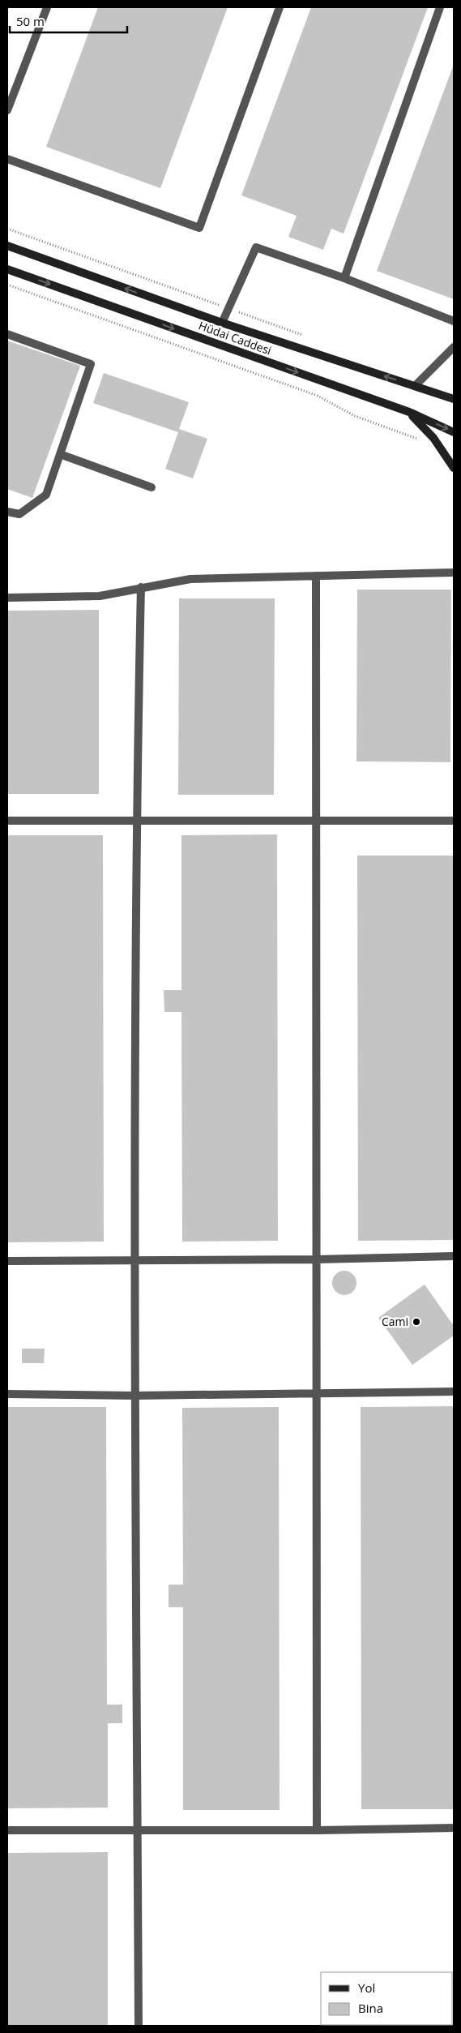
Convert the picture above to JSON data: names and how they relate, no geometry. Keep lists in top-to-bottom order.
{
  "streets": {
    "street": ["Hüdai Caddesi"]
  },
  "places": ["Cami"],
  "legend": ["Yol", "Bina"],
  "scale_bar": "50 m"
}
